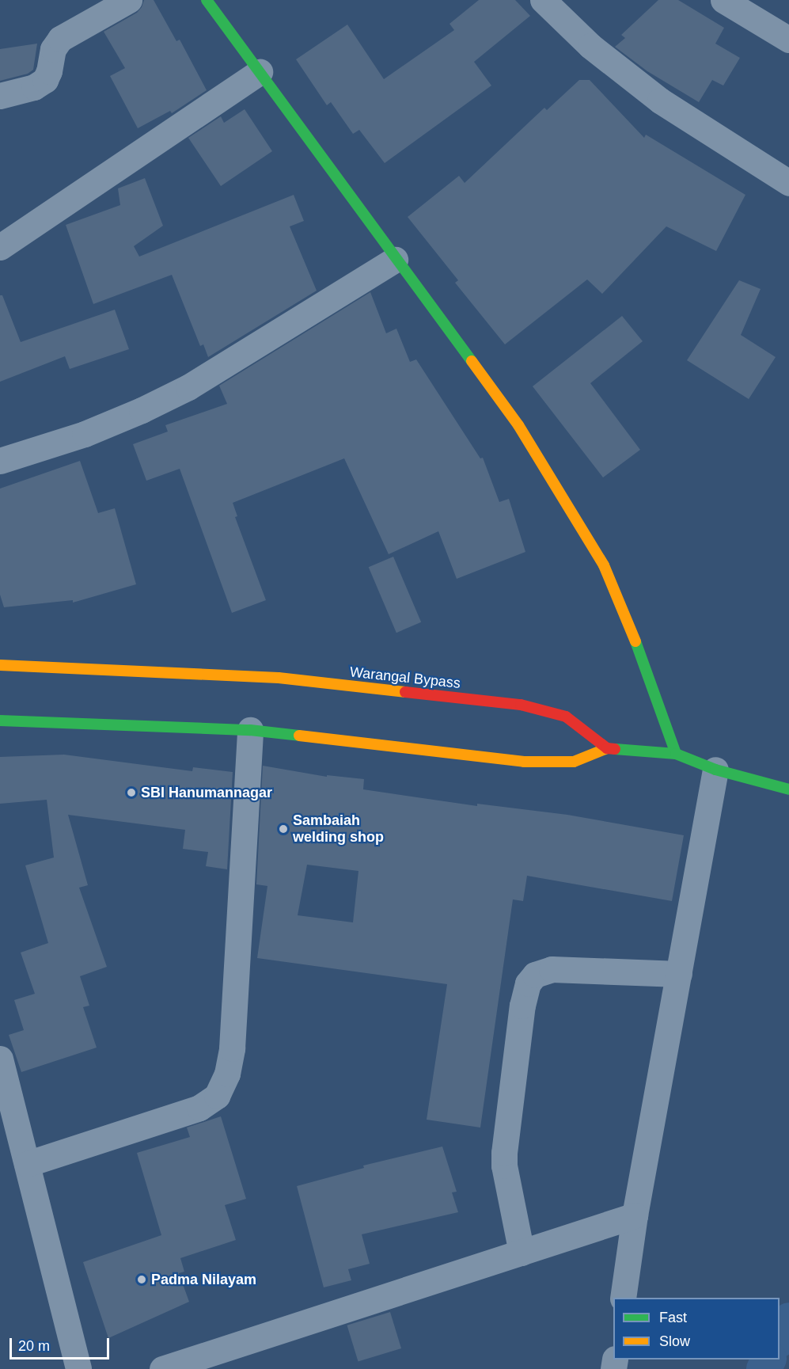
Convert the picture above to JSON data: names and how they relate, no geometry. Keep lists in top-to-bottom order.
{
  "streets": {
    "main road": ["Warangal Bypass"]
  },
  "places": ["SBI Hanumannagar", "Sambaiah welding shop", "Padma Nilayam"],
  "legend": ["Fast", "Slow"],
  "scale_bar": "20 m"
}
